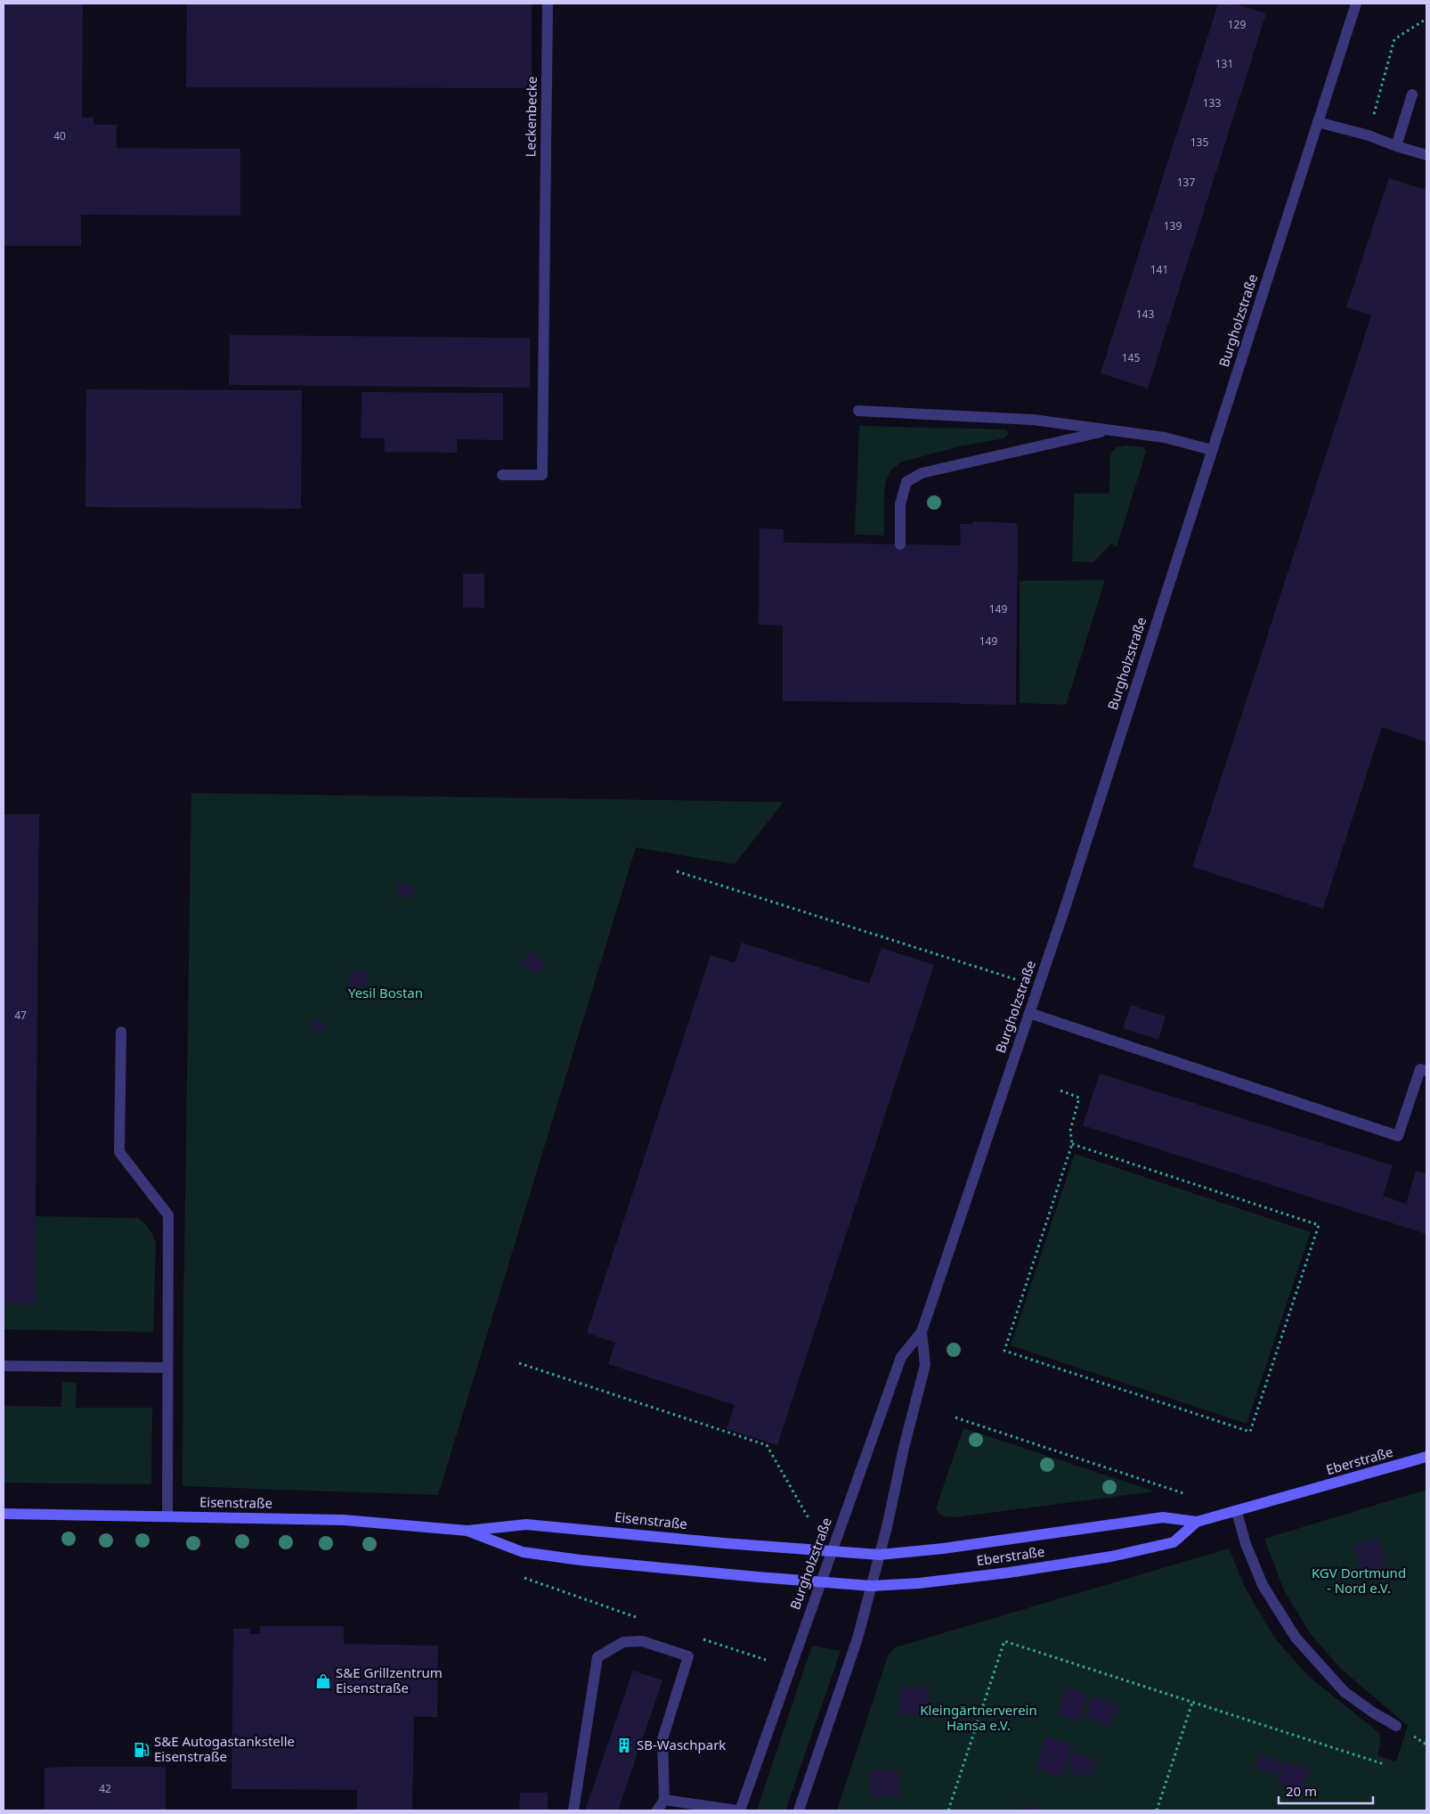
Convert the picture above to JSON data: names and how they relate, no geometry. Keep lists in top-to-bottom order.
{
  "streets": {
    "street": [
      "Leckenbecke",
      "Burgholzstraße",
      "Eberstraße",
      "Eisenstraße"
    ]
  },
  "crossings": [
    ["Burgholzstraße", "Eberstraße"],
    ["Burgholzstraße", "Eisenstraße"],
    ["Eberstraße", "Eisenstraße"]
  ],
  "parks": ["Yesil Bostan", "KGV Dortmund - Nord e.V.", "Kleingärtnerverein Hansa e.V."],
  "places": {
    "shop": ["S&E Grillzentrum Eisenstraße"],
    "building": ["SB-Waschpark"],
    "fuel station": ["S&E Autogastankstelle Eisenstraße"]
  },
  "house_numbers": [
    "129",
    "131",
    "133",
    "40",
    "135",
    "137",
    "139",
    "141",
    "143",
    "145",
    "149",
    "149",
    "47",
    "42"
  ],
  "scale_bar": "20 m"
}
